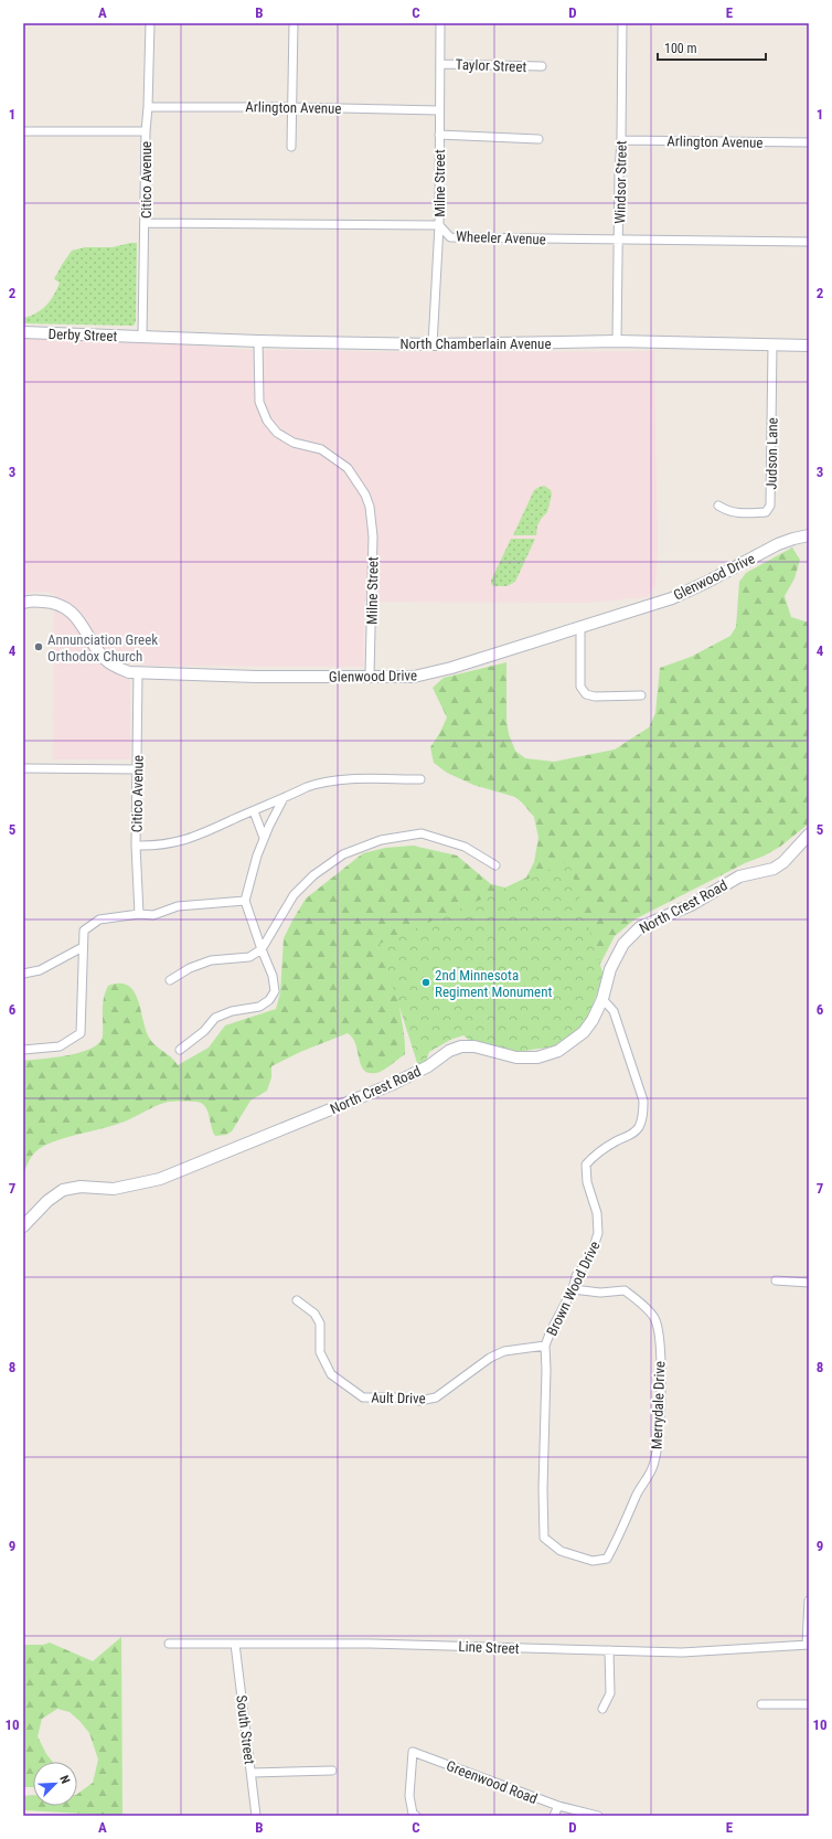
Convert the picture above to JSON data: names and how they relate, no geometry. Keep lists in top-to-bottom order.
{
  "streets": {
    "street": [
      "Taylor Street",
      "Arlington Avenue",
      "Citico Avenue",
      "Windsor Street",
      "Milne Street",
      "Wheeler Avenue",
      "Derby Street",
      "North Chamberlain Avenue",
      "Judson Lane",
      "Glenwood Drive",
      "North Crest Road",
      "Brown Wood Drive",
      "Ault Drive",
      "Merrydale Drive",
      "Line Street",
      "South Street",
      "Greenwood Road"
    ]
  },
  "crossings": [
    ["Taylor Street", "Milne Street"],
    ["Arlington Avenue", "Citico Avenue"],
    ["Arlington Avenue", "Windsor Street"],
    ["Arlington Avenue", "Milne Street"],
    ["Citico Avenue", "Wheeler Avenue"],
    ["Citico Avenue", "Derby Street"],
    ["Citico Avenue", "North Chamberlain Avenue"],
    ["Citico Avenue", "Glenwood Drive"],
    ["Windsor Street", "Wheeler Avenue"],
    ["Windsor Street", "North Chamberlain Avenue"],
    ["Milne Street", "Wheeler Avenue"],
    ["Milne Street", "North Chamberlain Avenue"],
    ["Milne Street", "Glenwood Drive"],
    ["Derby Street", "North Chamberlain Avenue"],
    ["North Chamberlain Avenue", "Judson Lane"],
    ["North Crest Road", "Brown Wood Drive"],
    ["Brown Wood Drive", "Ault Drive"],
    ["Brown Wood Drive", "Merrydale Drive"],
    ["Line Street", "South Street"]
  ],
  "places": ["Annunciation Greek Orthodox Church", "2nd Minnesota Regiment Monument"],
  "scale_bar": "100 m",
  "north": "top right",
  "grid": {
    "columns": [
      "A",
      "B",
      "C",
      "D",
      "E"
    ],
    "rows": [
      "1",
      "2",
      "3",
      "4",
      "5",
      "6",
      "7",
      "8",
      "9",
      "10"
    ]
  }
}
